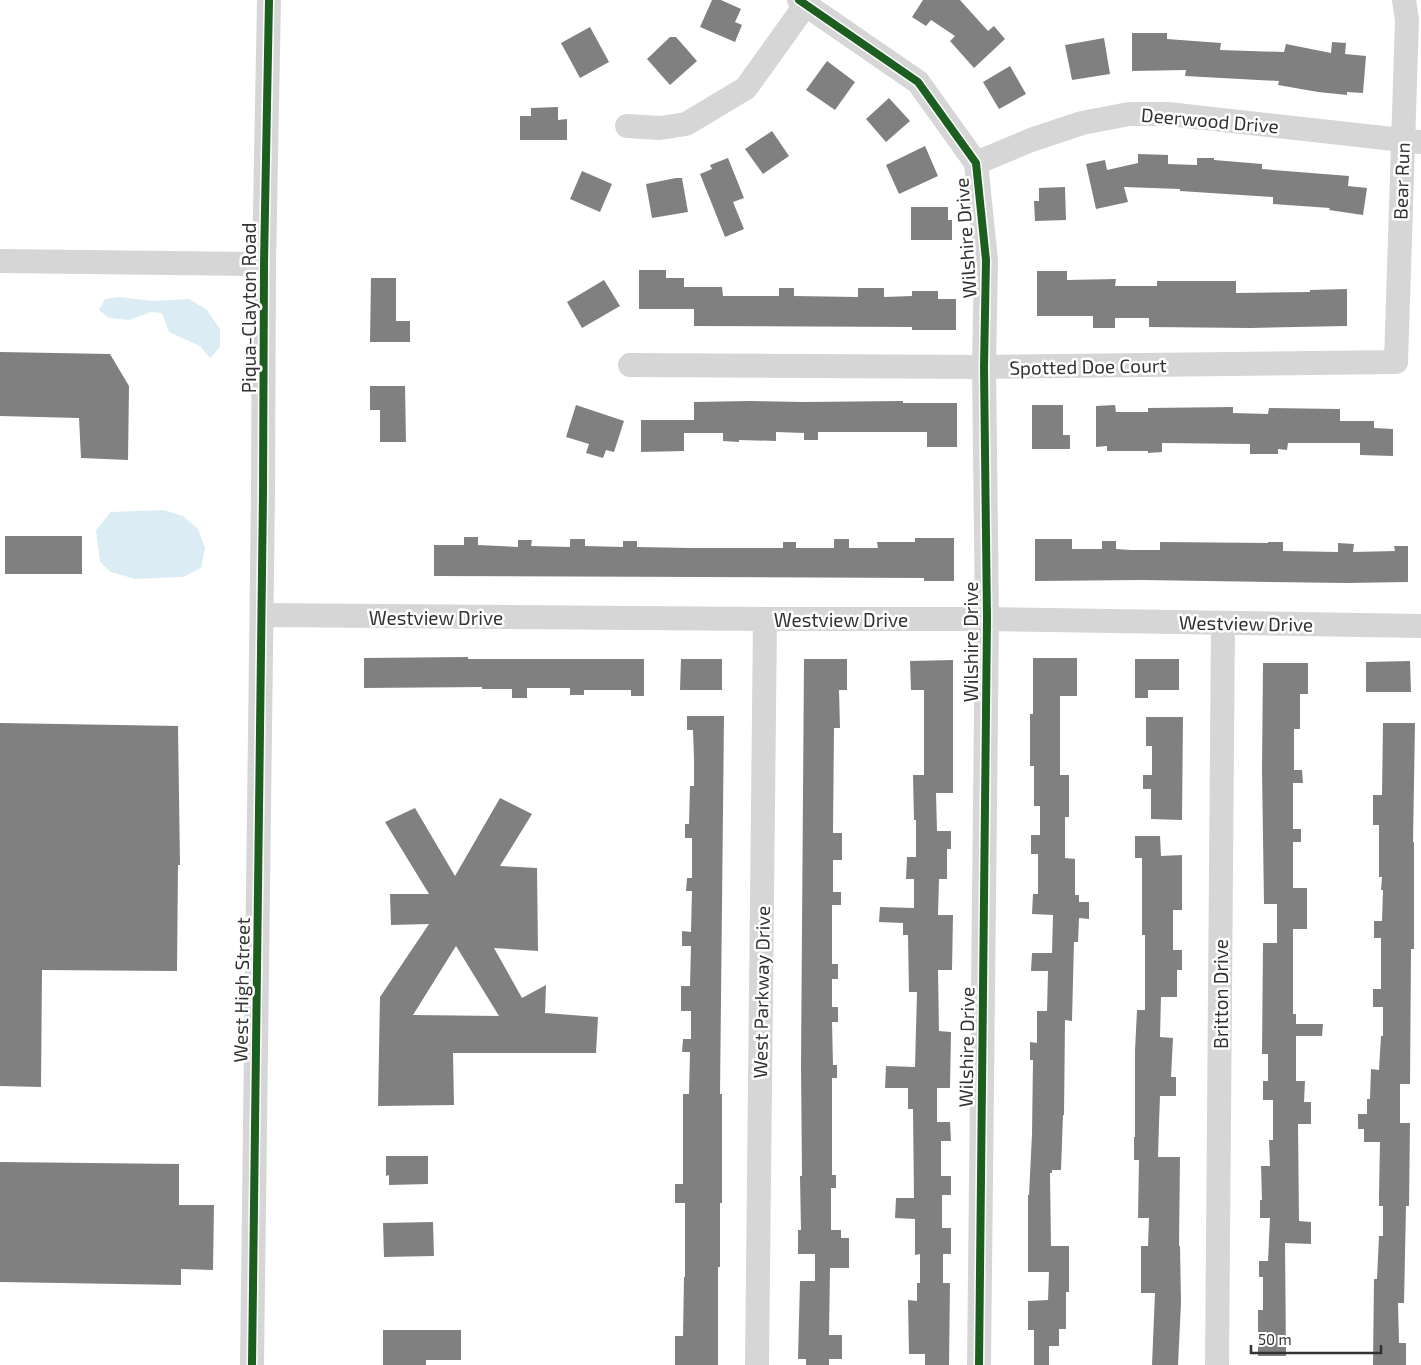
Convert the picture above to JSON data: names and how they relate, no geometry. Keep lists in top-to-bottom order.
{
  "streets": {
    "street": [
      "Deerwood Drive",
      "Bear Run",
      "Wilshire Drive",
      "Piqua-Clayton Road",
      "Spotted Doe Court",
      "Westview Drive",
      "West High Street",
      "West Parkway Drive",
      "Britton Drive"
    ]
  },
  "crossings": [
    ["Deerwood Drive", "Bear Run"],
    ["Deerwood Drive", "Wilshire Drive"],
    ["Bear Run", "Spotted Doe Court"],
    ["Wilshire Drive", "Spotted Doe Court"],
    ["Wilshire Drive", "Westview Drive"],
    ["Piqua-Clayton Road", "Westview Drive"],
    ["Piqua-Clayton Road", "West High Street"],
    ["Westview Drive", "West High Street"],
    ["Westview Drive", "West Parkway Drive"],
    ["Westview Drive", "Britton Drive"]
  ],
  "scale_bar": "50 m"
}
